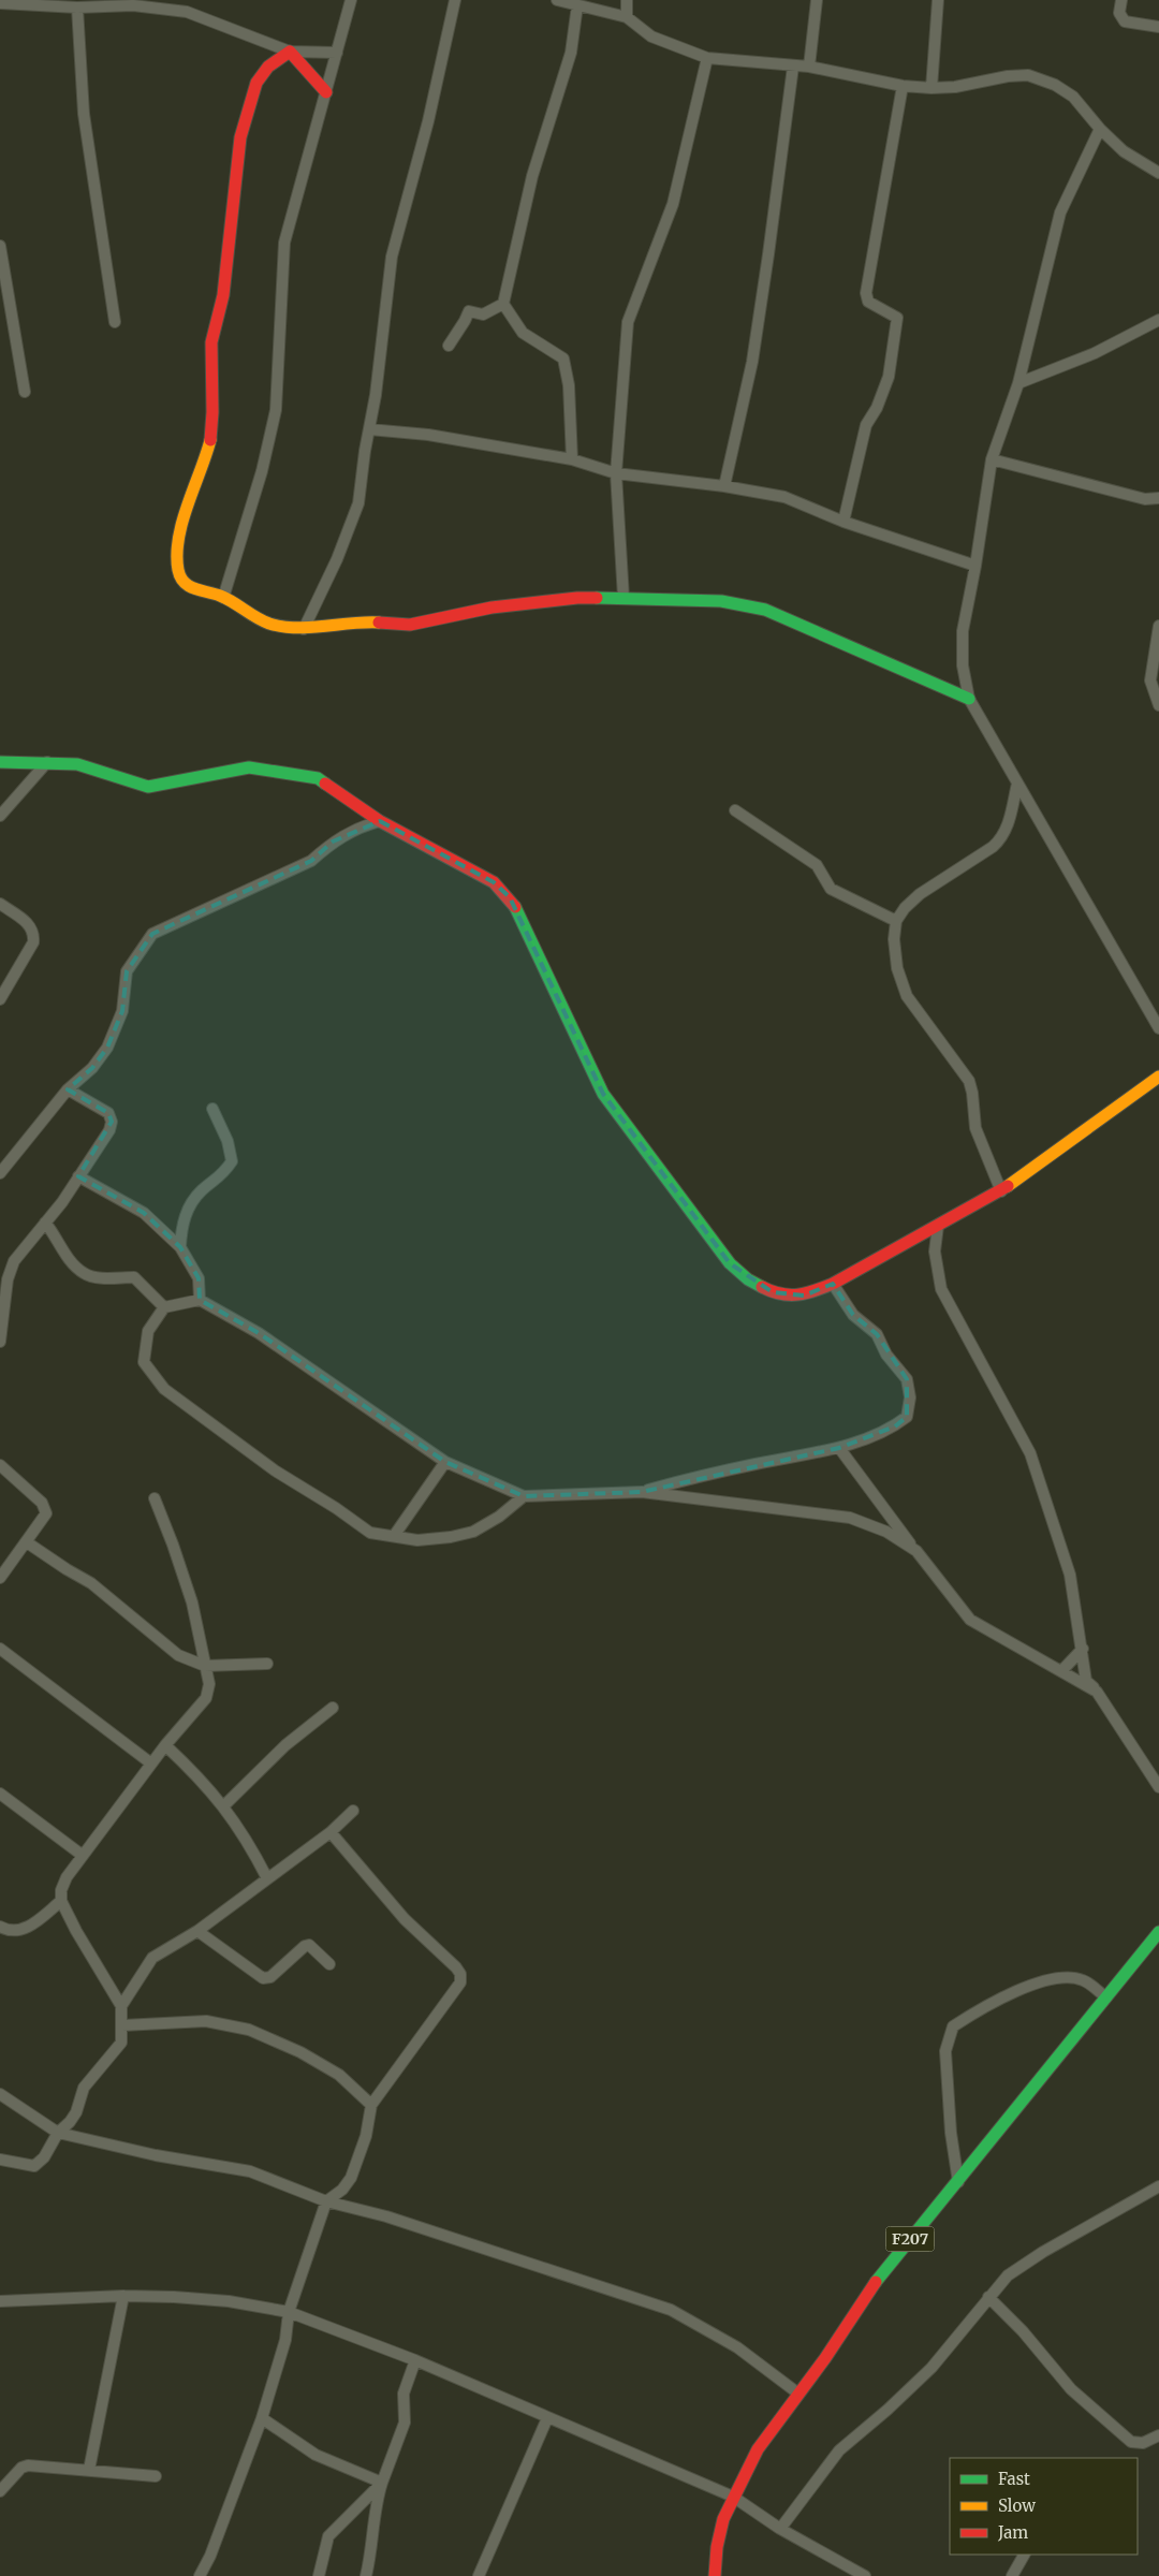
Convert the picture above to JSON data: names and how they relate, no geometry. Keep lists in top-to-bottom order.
{
  "streets": {
    "street": ["F207"]
  },
  "legend": ["Fast", "Slow", "Jam"]
}
